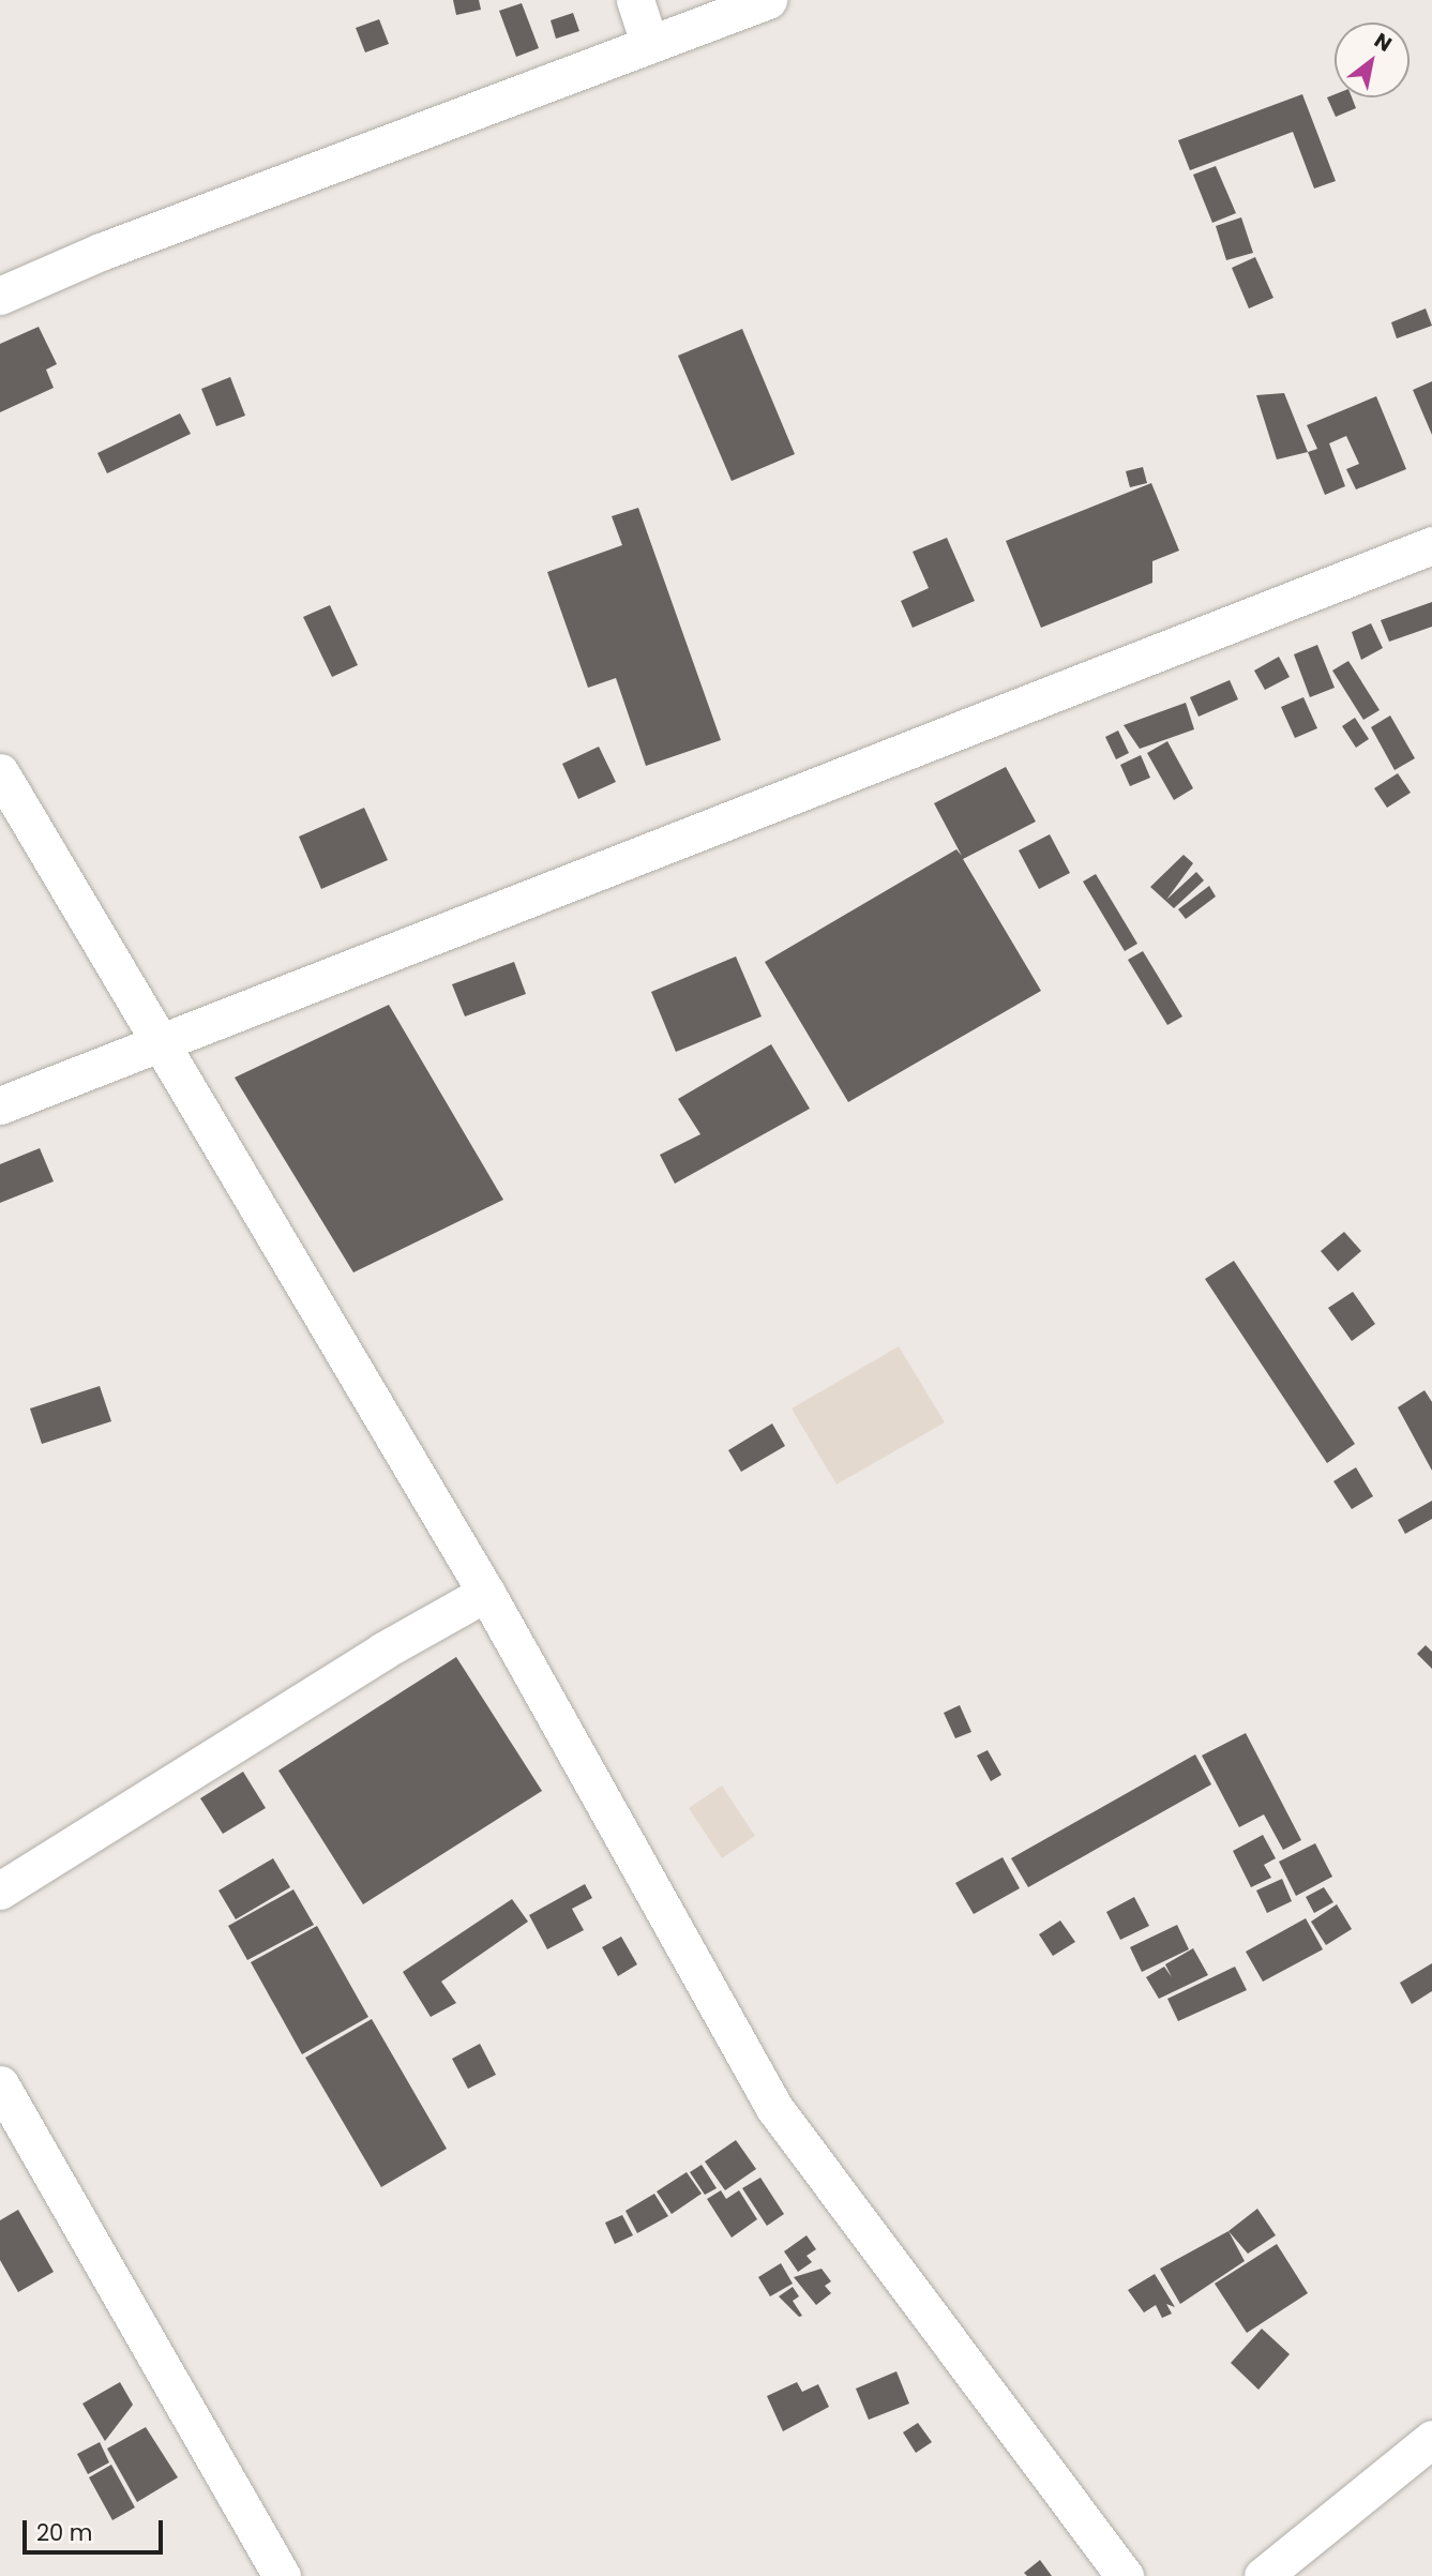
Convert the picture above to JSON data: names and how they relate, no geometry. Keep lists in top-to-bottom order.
{
  "scale_bar": "20 m",
  "north": "top right"
}
